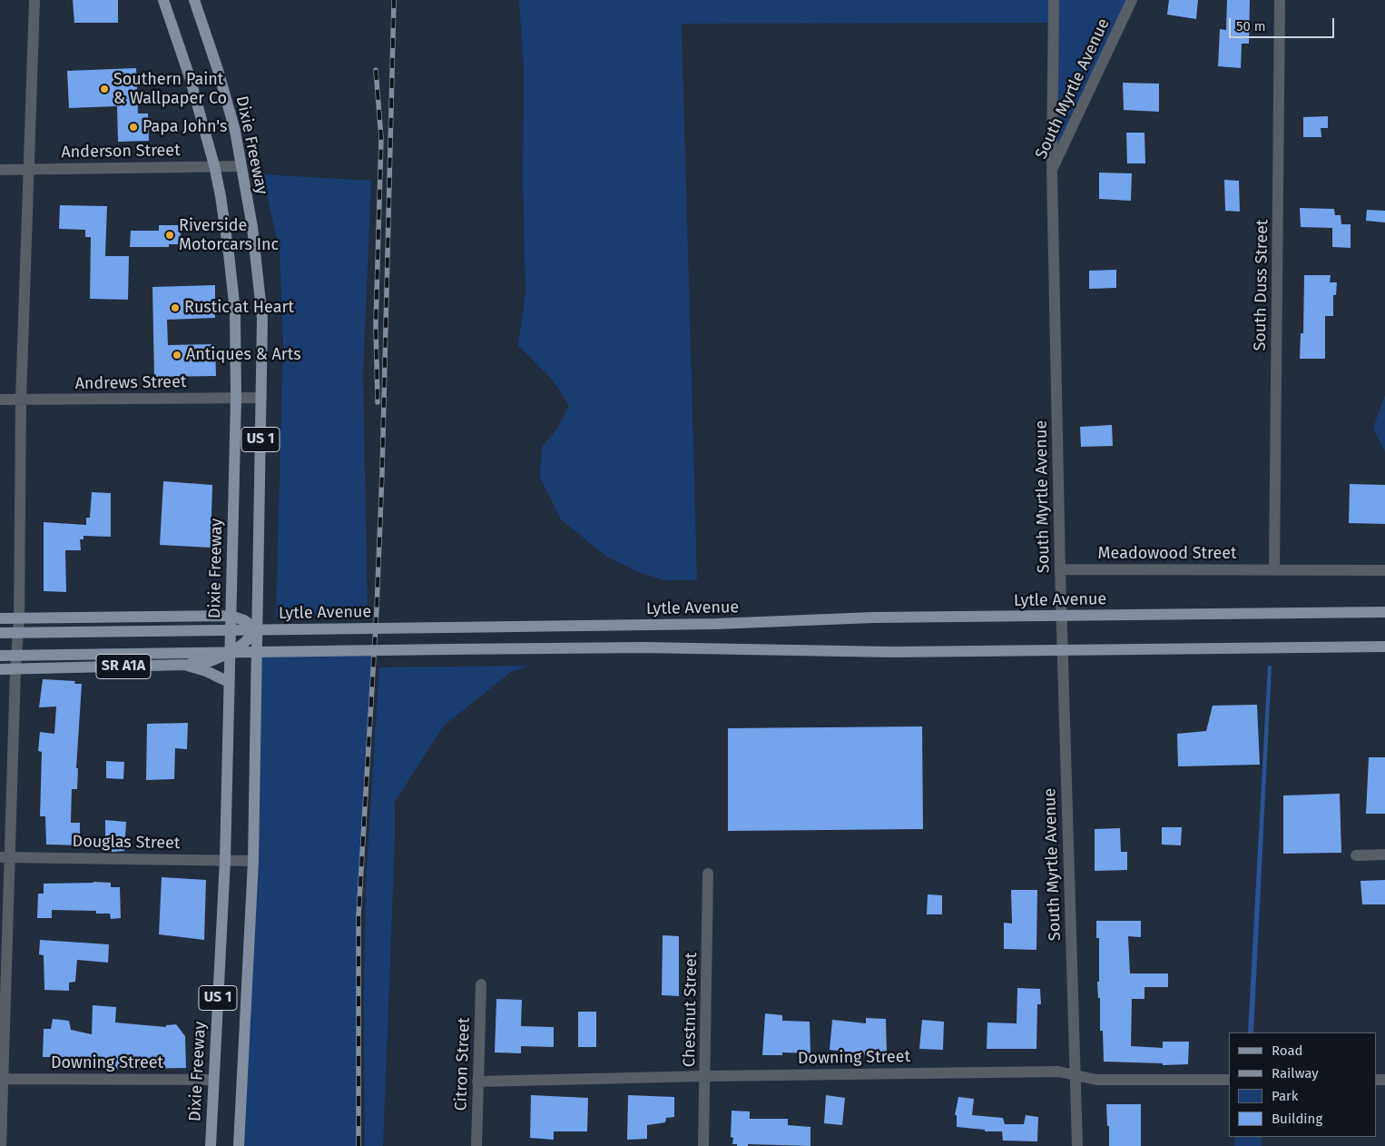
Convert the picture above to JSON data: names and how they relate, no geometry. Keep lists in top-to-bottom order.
{
  "streets": {
    "main road": [
      "Dixie Freeway",
      "US 1",
      "Lytle Avenue",
      "SR A1A"
    ],
    "street": [
      "South Myrtle Avenue",
      "Anderson Street",
      "South Duss Street",
      "Andrews Street",
      "Meadowood Street",
      "Douglas Street",
      "Chestnut Street",
      "Downing Street",
      "Citron Street"
    ]
  },
  "crossings": [
    ["South Myrtle Avenue", "Meadowood Street"],
    ["South Myrtle Avenue", "Lytle Avenue"],
    ["South Myrtle Avenue", "Downing Street"],
    ["Dixie Freeway", "Anderson Street"],
    ["Dixie Freeway", "Andrews Street"],
    ["Dixie Freeway", "SR A1A"],
    ["Dixie Freeway", "Douglas Street"],
    ["Dixie Freeway", "Downing Street"],
    ["South Duss Street", "Meadowood Street"],
    ["Chestnut Street", "Downing Street"],
    ["Downing Street", "Citron Street"]
  ],
  "places": [
    "Southern Paint & Wallpaper Co",
    "Papa John's",
    "Riverside Motorcars Inc",
    "Rustic at Heart",
    "Antiques & Arts"
  ],
  "legend": [
    "Road",
    "Railway",
    "Park",
    "Building"
  ],
  "scale_bar": "50 m"
}
